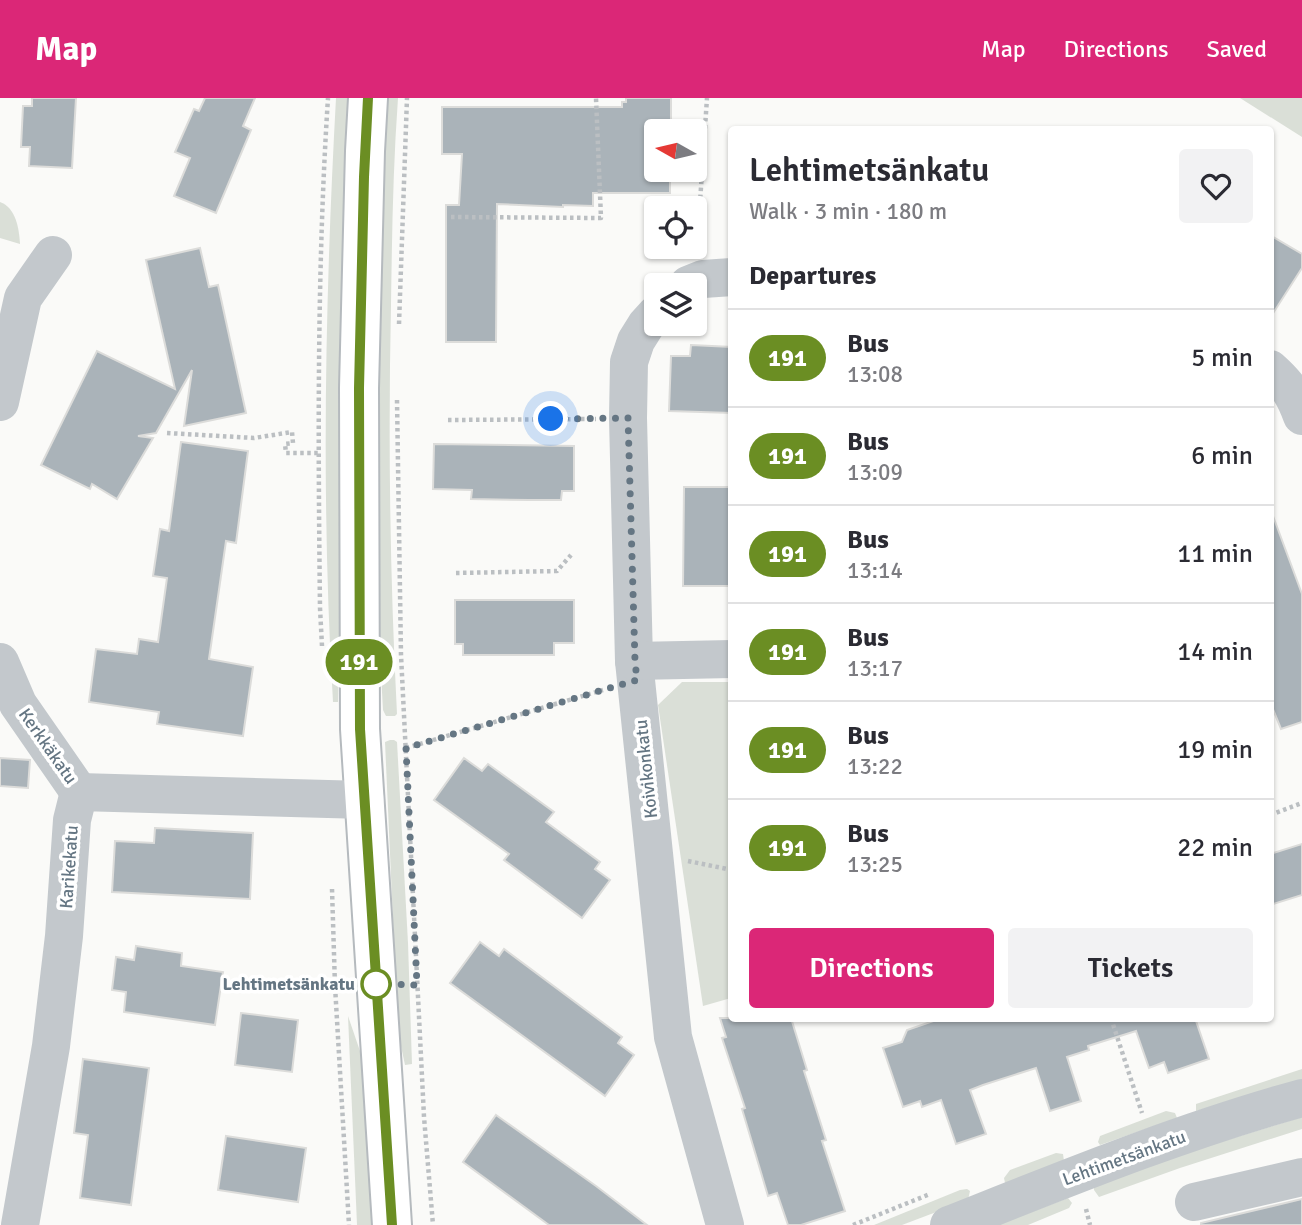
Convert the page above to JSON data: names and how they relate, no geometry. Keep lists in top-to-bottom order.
{
  "streets": {
    "street": [
      "Kerkkäkatu",
      "Koivikonkatu",
      "Karikekatu",
      "Lehtimetsänkatu"
    ]
  },
  "crossings": [
    ["Kerkkäkatu", "Karikekatu"]
  ],
  "places": ["Lehtimetsänkatu"],
  "lines": ["bus line 191"],
  "north": "left",
  "page": {
    "header": "Map",
    "nav": ["Map", "Directions", "Saved"],
    "on_map": "191",
    "heading": [
      ["Lehtimetsänkatu", "Walk · 3 min · 180 m"],
      "Departures"
    ],
    "list": [
      {
        "mark": "191",
        "name": "Bus",
        "note": "13:08",
        "value": "5 min"
      },
      {
        "mark": "191",
        "name": "Bus",
        "note": "13:09",
        "value": "6 min"
      },
      {
        "mark": "191",
        "name": "Bus",
        "note": "13:14",
        "value": "11 min"
      },
      {
        "mark": "191",
        "name": "Bus",
        "note": "13:17",
        "value": "14 min"
      },
      {
        "mark": "191",
        "name": "Bus",
        "note": "13:22",
        "value": "19 min"
      },
      {
        "mark": "191",
        "name": "Bus",
        "note": "13:25",
        "value": "22 min"
      }
    ],
    "buttons": ["Directions", "Tickets"]
  }
}
